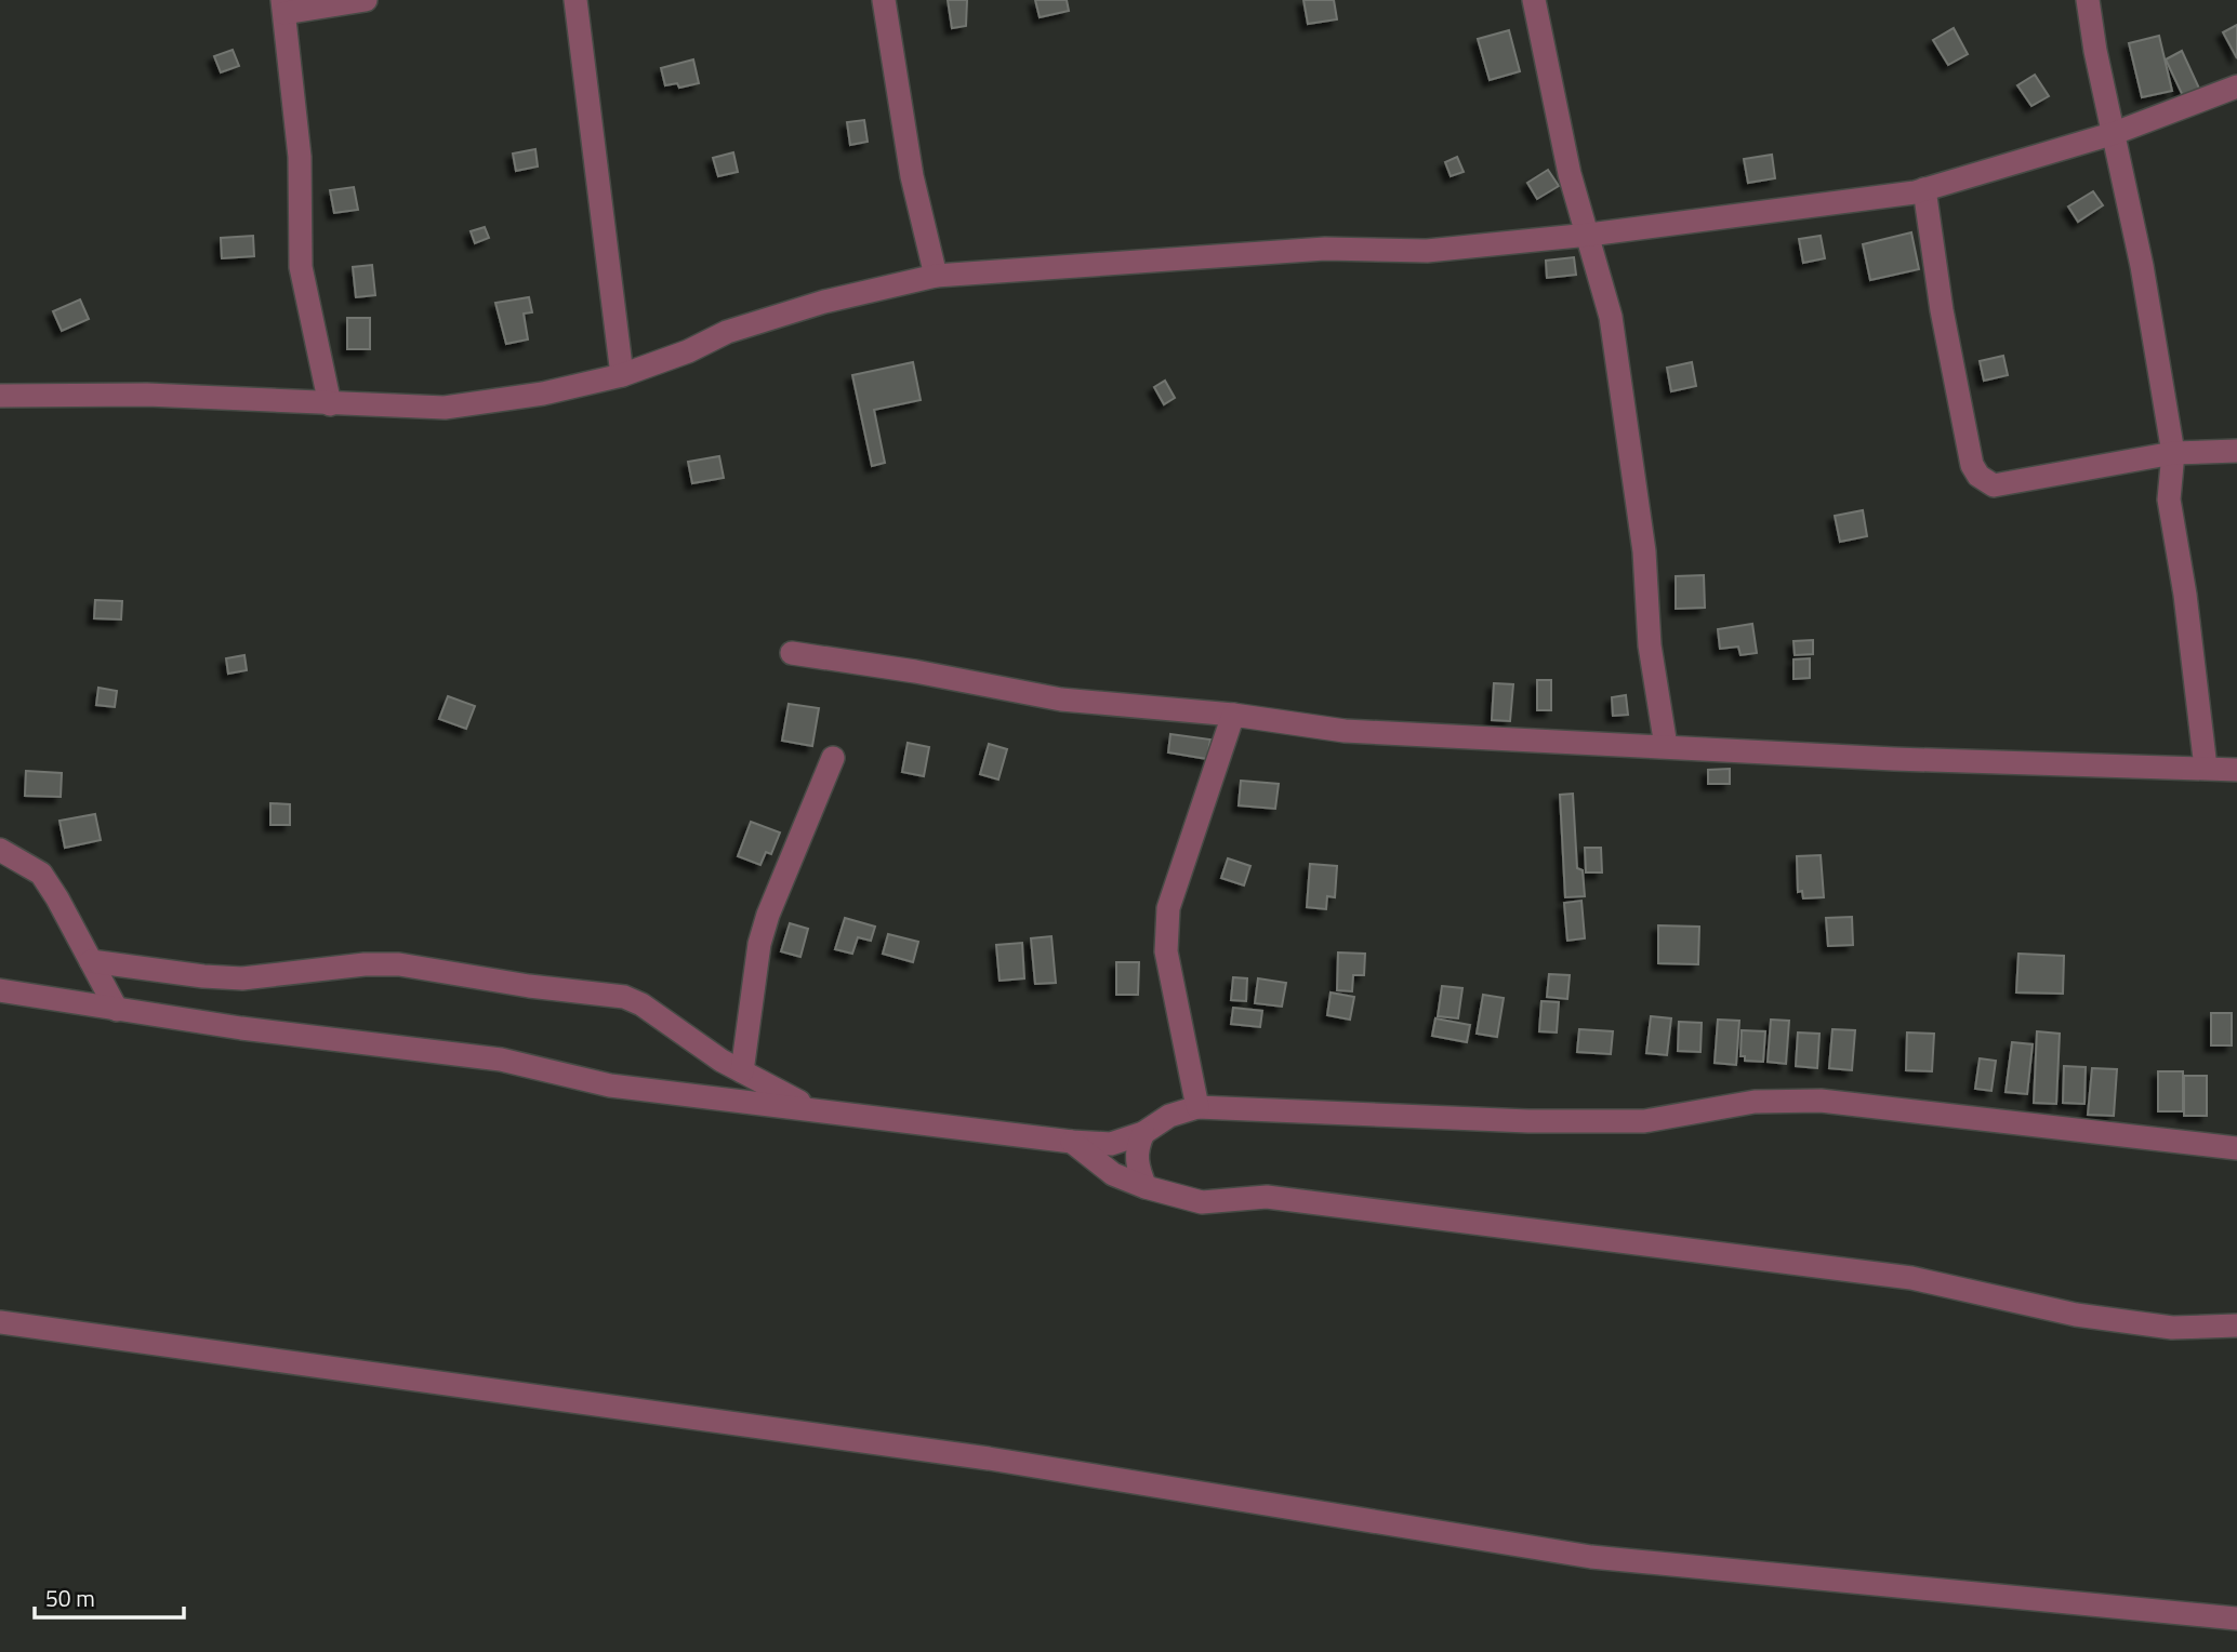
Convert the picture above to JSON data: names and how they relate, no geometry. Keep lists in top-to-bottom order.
{
  "scale_bar": "50 m"
}
